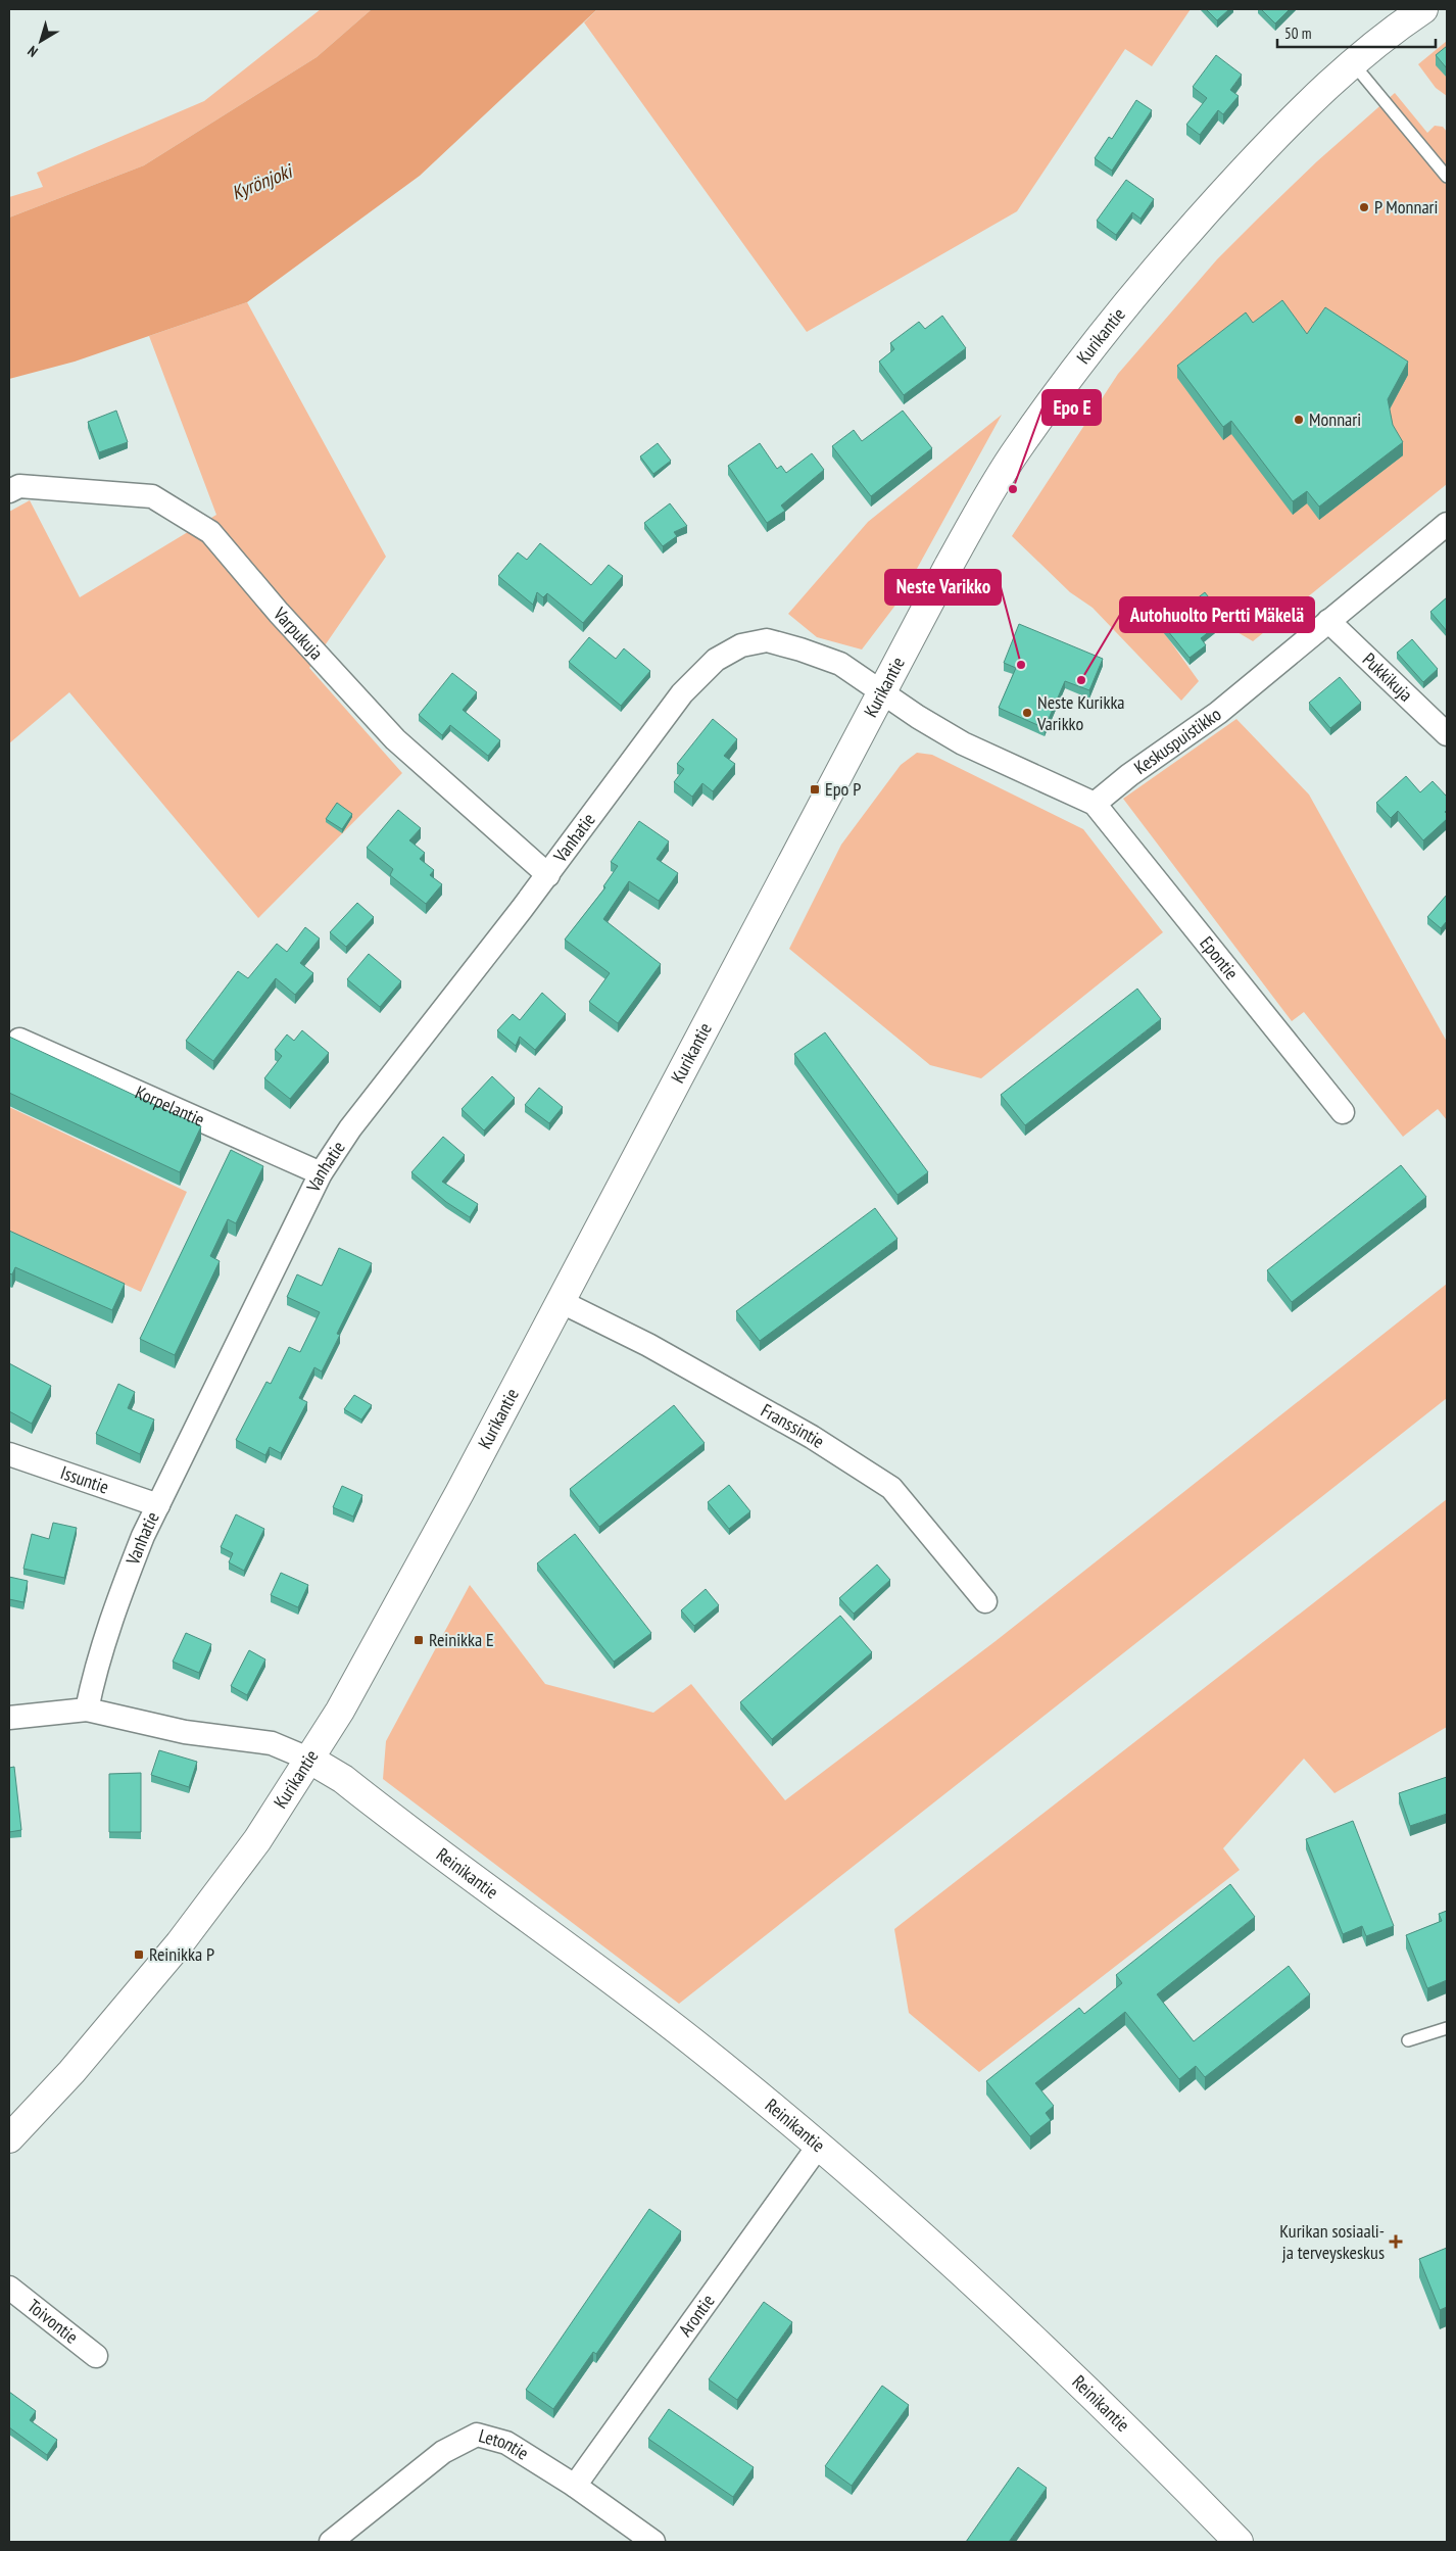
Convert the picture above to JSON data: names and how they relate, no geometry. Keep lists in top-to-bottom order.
{
  "streets": {
    "street": [
      "Kurikantie",
      "Varpukuja",
      "Pukkikuja",
      "Keskuspuistikko",
      "Vanhatie",
      "Epontie",
      "Korpelantie",
      "Franssintie",
      "Issuntie",
      "Reinikantie",
      "Arontie",
      "Toivontie",
      "Letontie"
    ]
  },
  "crossings": [
    ["Kurikantie", "Vanhatie"],
    ["Kurikantie", "Franssintie"],
    ["Kurikantie", "Reinikantie"],
    ["Varpukuja", "Vanhatie"],
    ["Pukkikuja", "Keskuspuistikko"],
    ["Keskuspuistikko", "Epontie"],
    ["Vanhatie", "Korpelantie"],
    ["Vanhatie", "Issuntie"],
    ["Reinikantie", "Arontie"],
    ["Arontie", "Letontie"]
  ],
  "water": ["Kyrönjoki"],
  "places": {
    "other": [
      "P Monnari",
      "Monnari",
      "Epo E",
      "Neste Varikko",
      "Autohuolto Pertti Mäkelä",
      "Neste Kurikka Varikko"
    ],
    "transit": ["Epo P", "Reinikka E", "Reinikka P"],
    "health": ["Kurikan sosiaali- ja terveyskeskus"]
  },
  "scale_bar": "50 m",
  "north": "bottom left"
}
